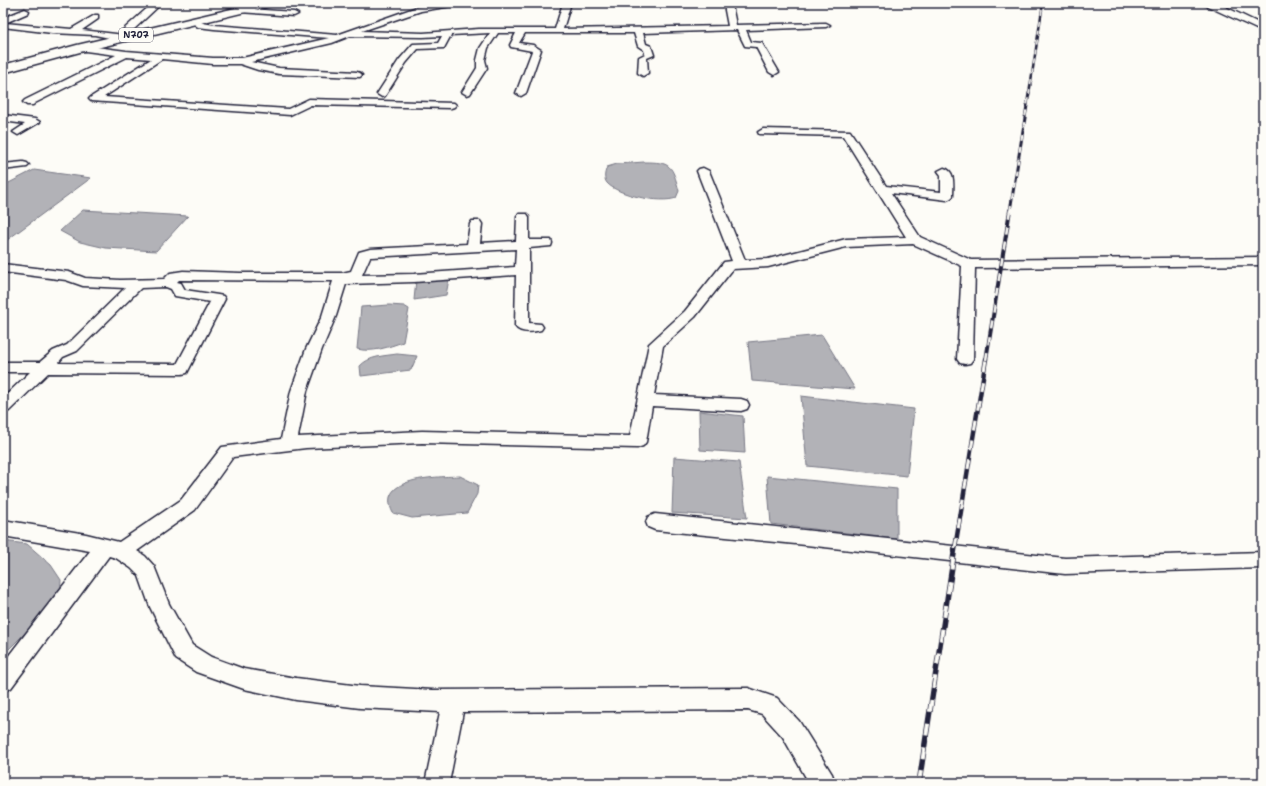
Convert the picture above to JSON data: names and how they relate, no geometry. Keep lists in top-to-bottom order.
{
  "streets": {
    "highway": ["N707"]
  }
}
